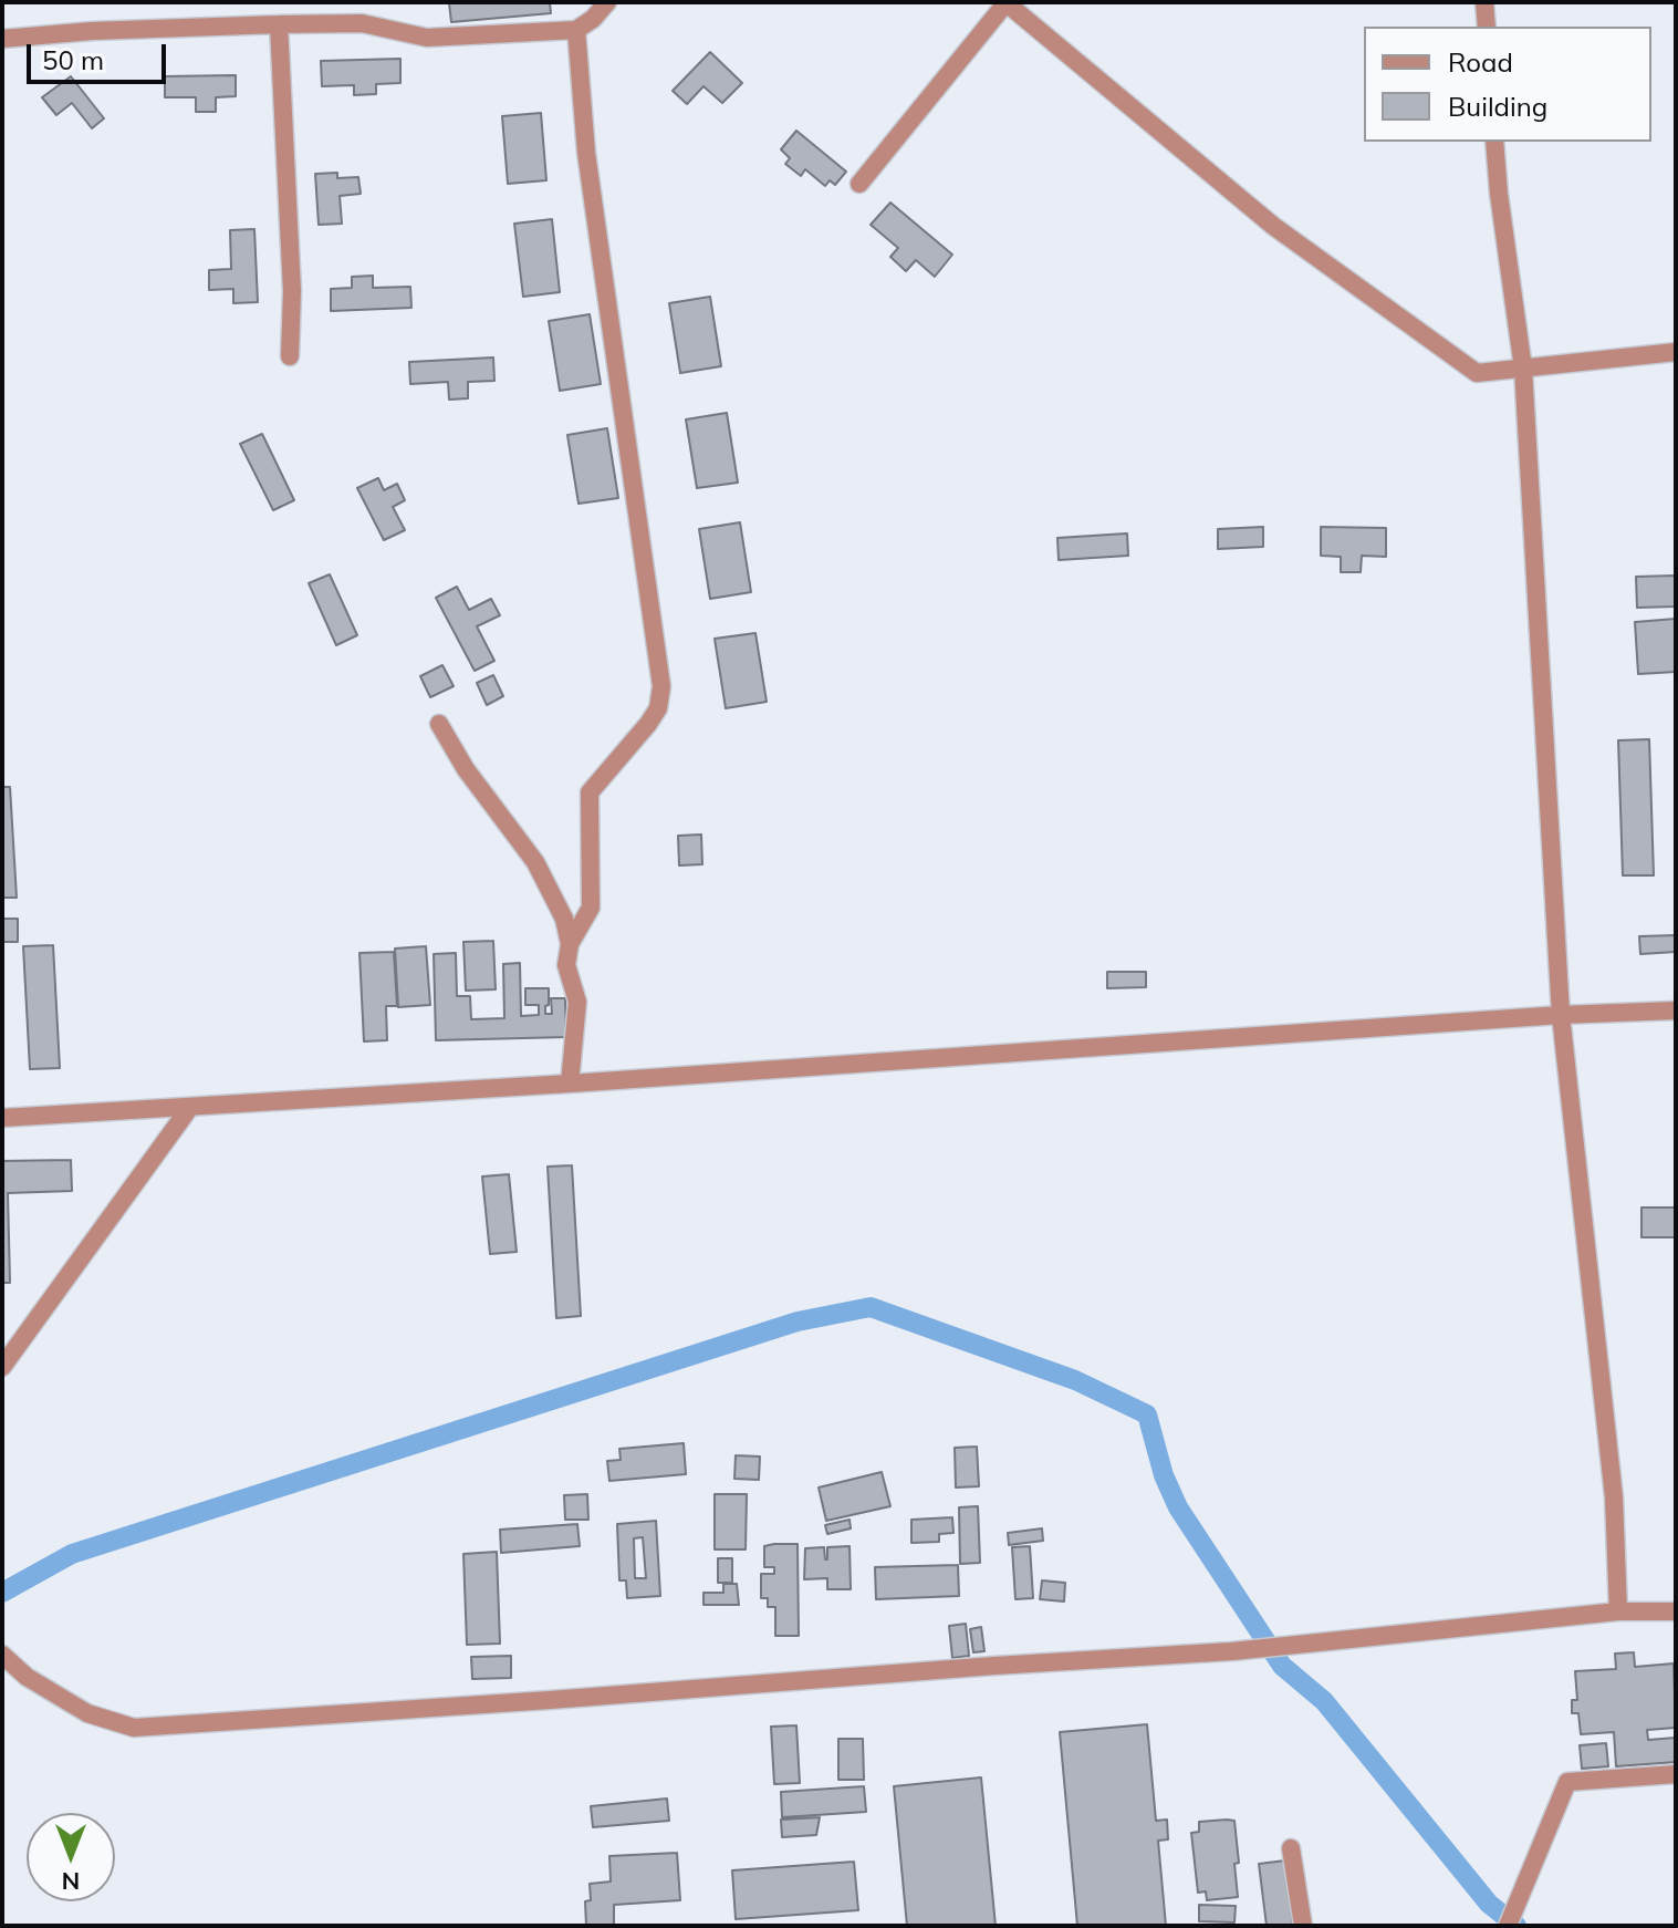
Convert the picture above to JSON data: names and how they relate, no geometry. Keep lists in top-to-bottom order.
{
  "legend": ["Road", "Building"],
  "scale_bar": "50 m",
  "north": "bottom"
}
